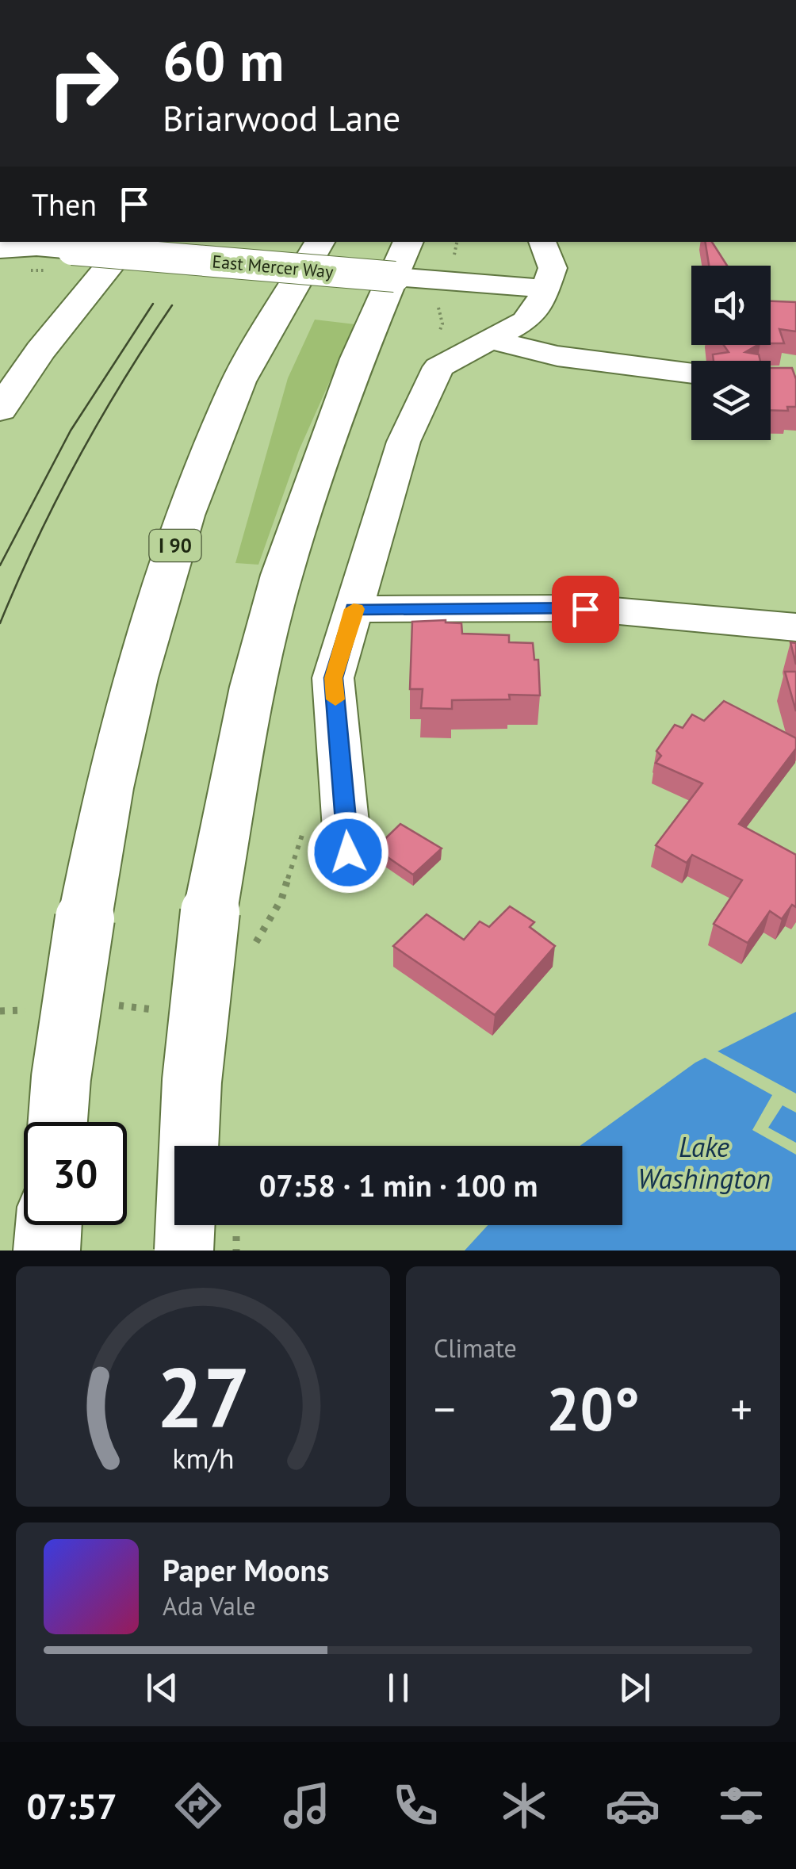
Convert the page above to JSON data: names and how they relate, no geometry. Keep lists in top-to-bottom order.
{
  "streets": {
    "main road": ["East Mercer Way", "I 90"]
  },
  "water": ["Lake Washington"],
  "page": {
    "turn": ["60 m", "Briarwood Lane"],
    "then": "Then",
    "limit": "30",
    "trip": "07:58 · 1 min · 100 m",
    "tile": "Climate",
    "heat": ["−", "20°", "+"],
    "song": ["Paper Moons", "Ada Vale"],
    "tabs": "07:57",
    "gauge": ["27", "km/h"]
  }
}
